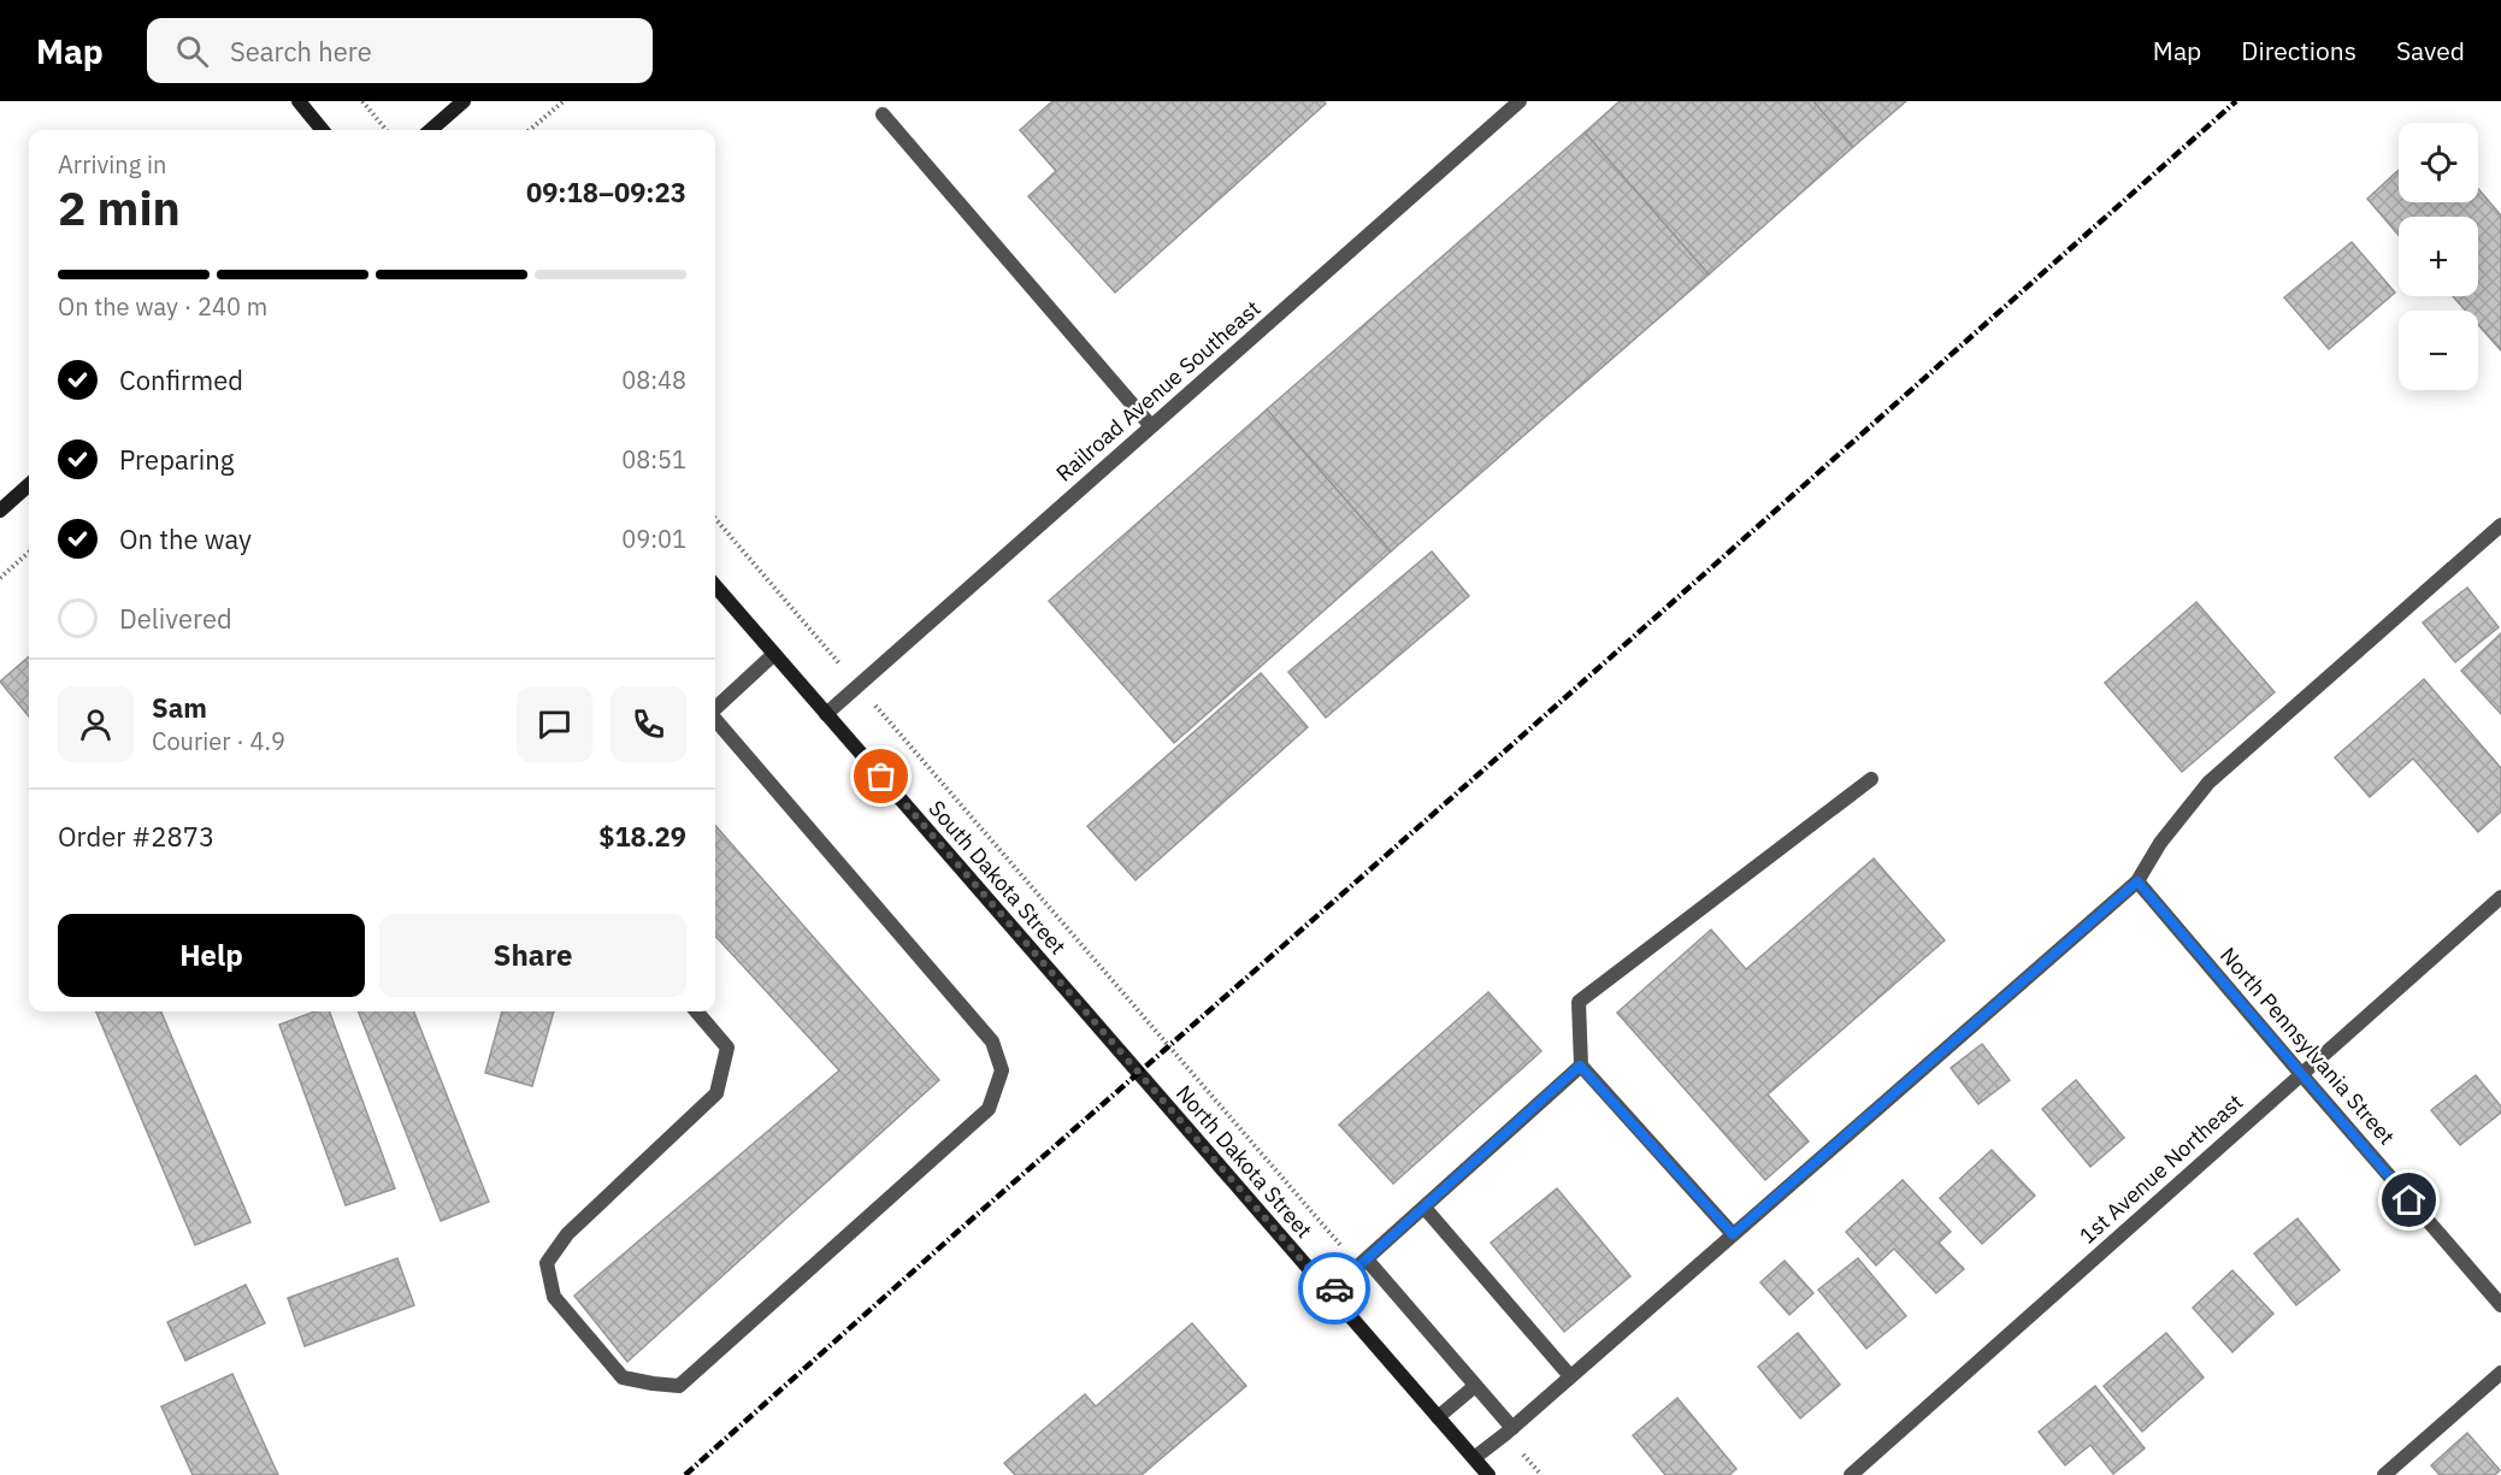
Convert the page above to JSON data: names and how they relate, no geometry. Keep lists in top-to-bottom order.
{
  "streets": {
    "street": [
      "Railroad Avenue Southeast",
      "South Dakota Street",
      "North Pennsylvania Street",
      "North Dakota Street",
      "1st Avenue Northeast"
    ]
  },
  "crossings": [
    ["Railroad Avenue Southeast", "South Dakota Street"],
    ["South Dakota Street", "North Dakota Street"],
    ["North Pennsylvania Street", "1st Avenue Northeast"]
  ],
  "page": {
    "header": "Map",
    "search": "Search here",
    "nav": ["Map", "Directions", "Saved"],
    "map_buttons": ["+", "−"],
    "heading": ["2 min", "Arriving in", "09:18–09:23"],
    "panel": [
      "Sam",
      "Courier · 4.9",
      "Order #2873",
      "$18.29"
    ],
    "bar": "On the way · 240 m",
    "list": [
      ["Confirmed", "08:48"],
      ["Preparing", "08:51"],
      ["On the way", "09:01"],
      "Delivered"
    ],
    "buttons": ["Help", "Share"]
  }
}
